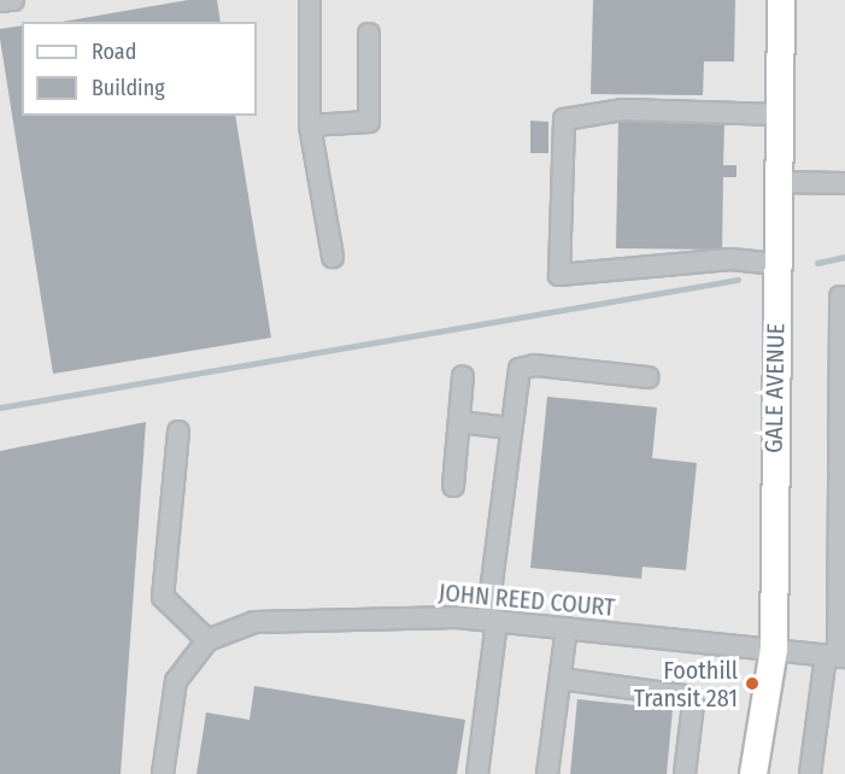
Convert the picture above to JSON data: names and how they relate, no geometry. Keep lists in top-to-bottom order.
{
  "streets": {
    "main road": ["GALE AVENUE"],
    "street": ["JOHN REED COURT"]
  },
  "crossings": [
    ["GALE AVENUE", "JOHN REED COURT"]
  ],
  "places": ["Foothill Transit 281"],
  "legend": ["Road", "Building"]
}
